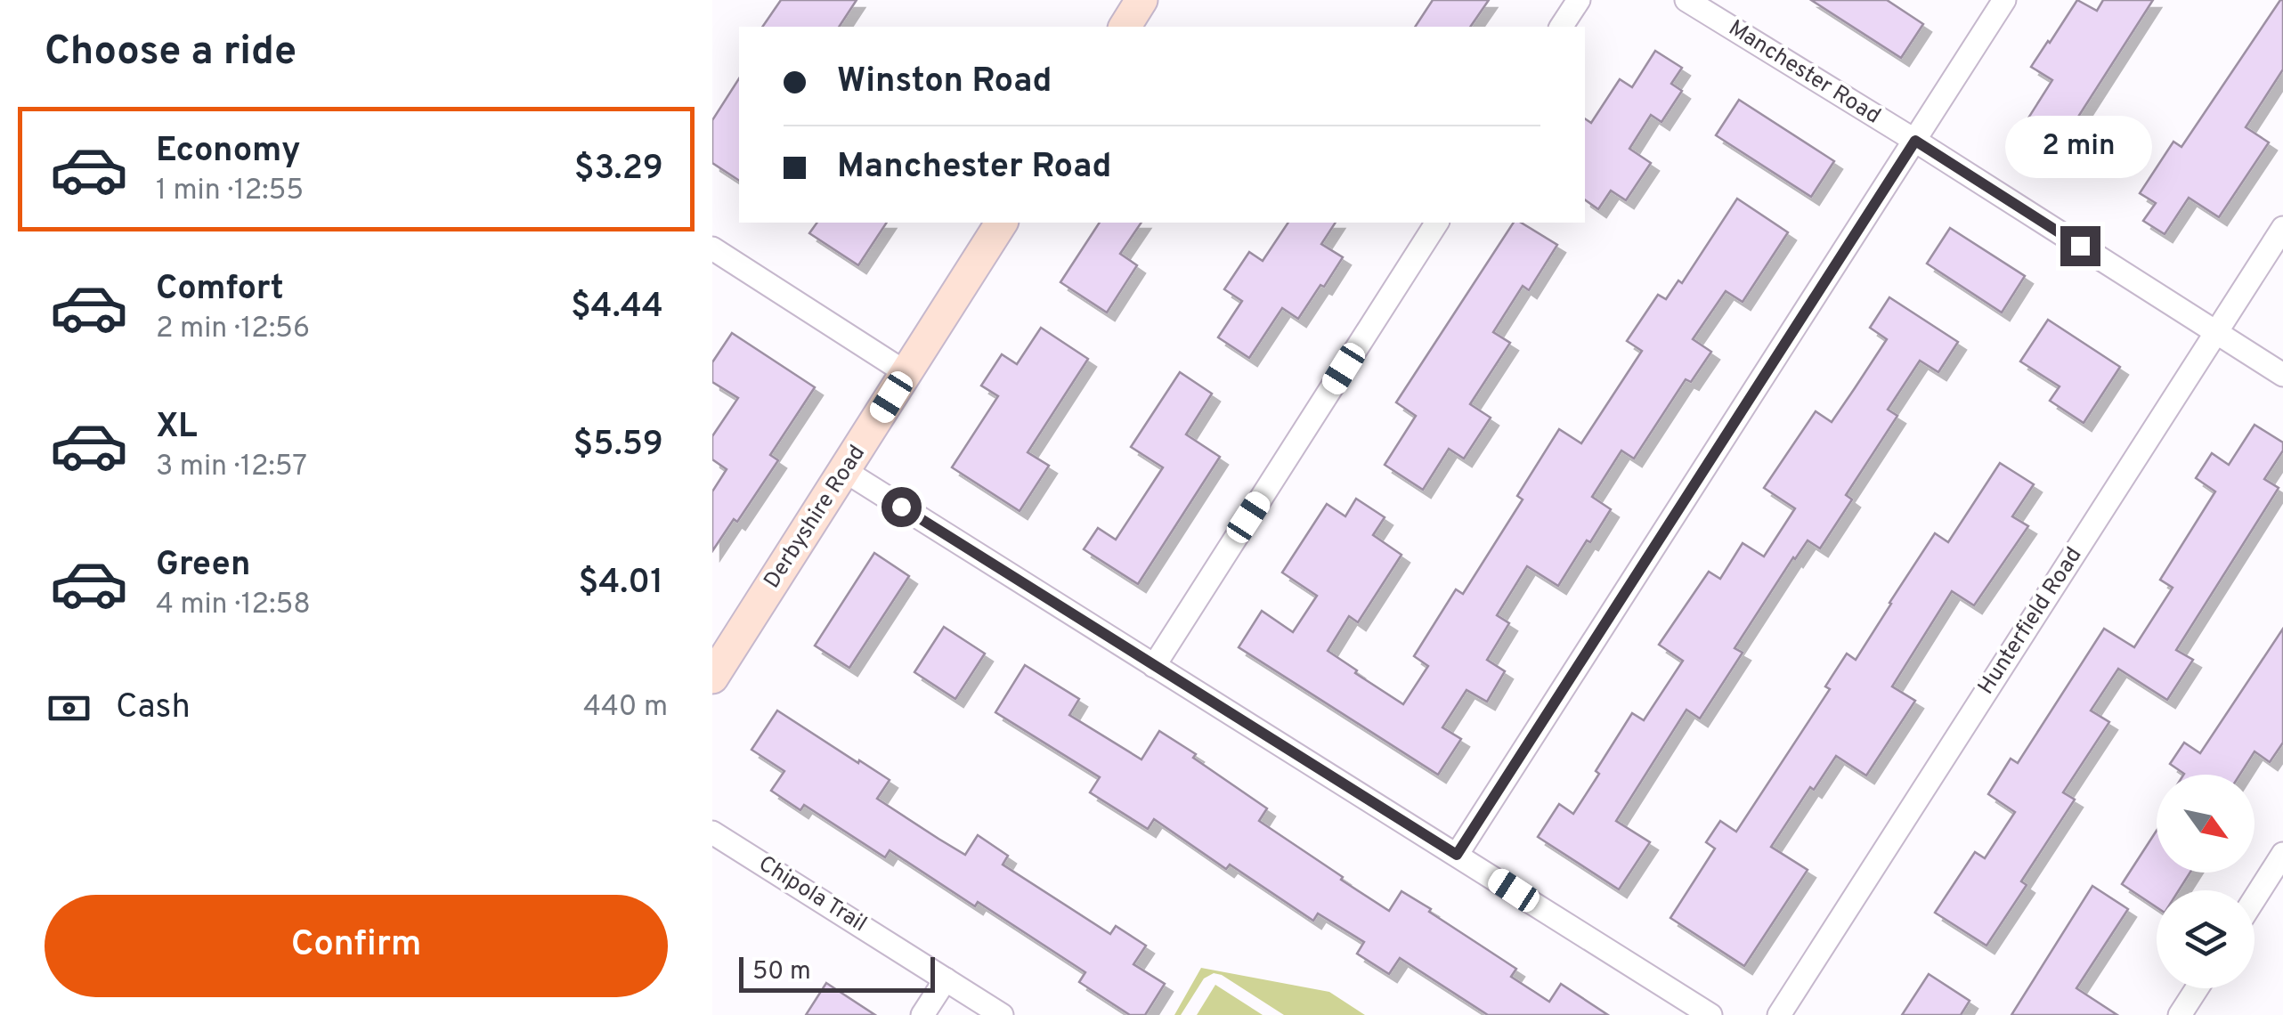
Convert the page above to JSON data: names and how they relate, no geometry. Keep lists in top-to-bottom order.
{
  "streets": {
    "street": [
      "Manchester Road",
      "Derbyshire Road",
      "Hunterfield Road",
      "Chipola Trail"
    ]
  },
  "crossings": [
    ["Manchester Road", "Hunterfield Road"]
  ],
  "scale_bar": "50 m",
  "north": "bottom right",
  "page": {
    "heading": "Choose a ride",
    "banner": ["Winston Road", "Manchester Road"],
    "list": [
      {
        "name": "Economy",
        "note": "1 min · 12:55",
        "value": "$3.29"
      },
      {
        "name": "Comfort",
        "note": "2 min · 12:56",
        "value": "$4.44"
      },
      {
        "name": "XL",
        "note": "3 min · 12:57",
        "value": "$5.59"
      },
      {
        "name": "Green",
        "note": "4 min · 12:58",
        "value": "$4.01"
      }
    ],
    "bubble": "2 min",
    "pay": ["Cash", "440 m"],
    "buttons": "Confirm",
    "scale": "50 m"
  }
}
